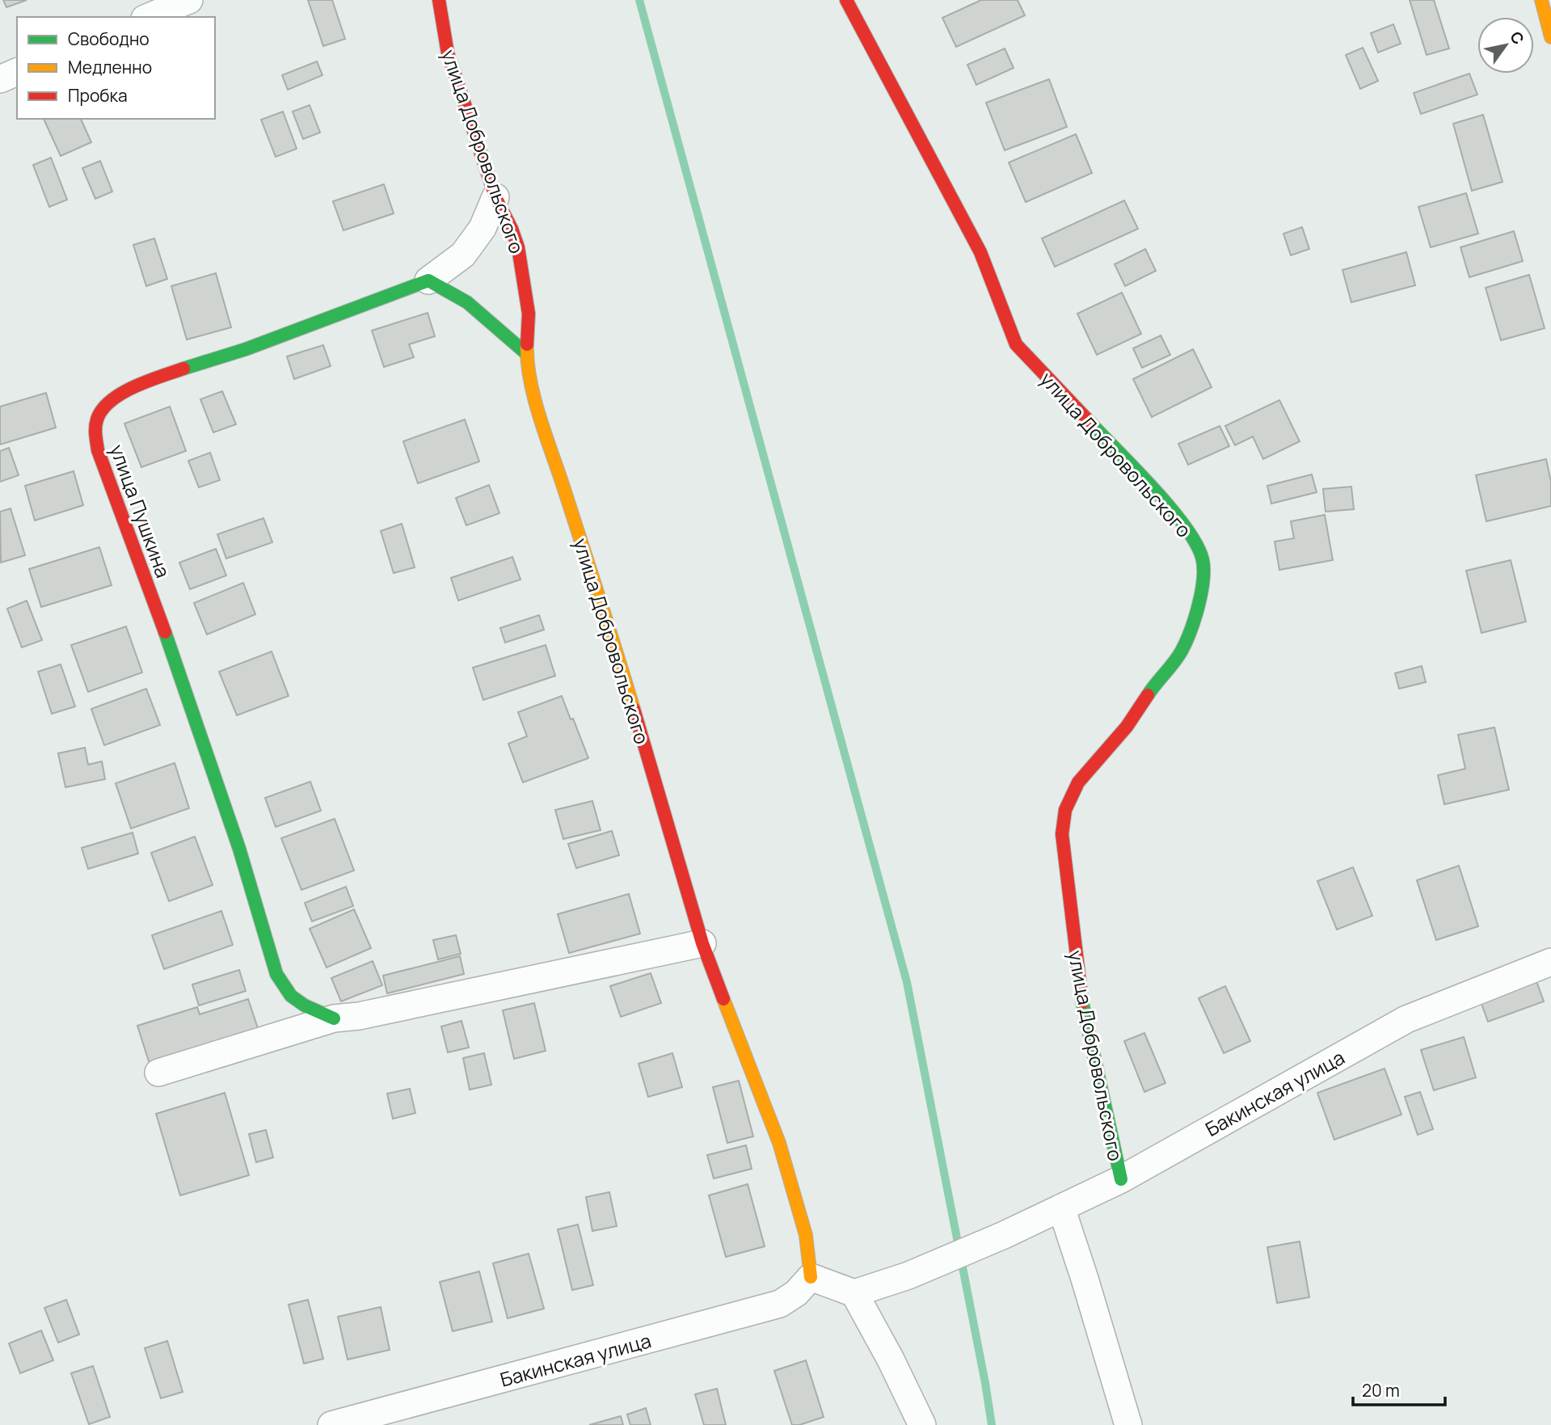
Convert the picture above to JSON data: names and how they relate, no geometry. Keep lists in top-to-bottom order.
{
  "streets": {
    "street": ["улица Добровольского", "улица Пушкина", "Бакинская улица"]
  },
  "crossings": [
    ["улица Добровольского", "Бакинская улица"]
  ],
  "legend": ["Свободно", "Медленно", "Пробка"],
  "scale_bar": "20 m",
  "north": "top right"
}
